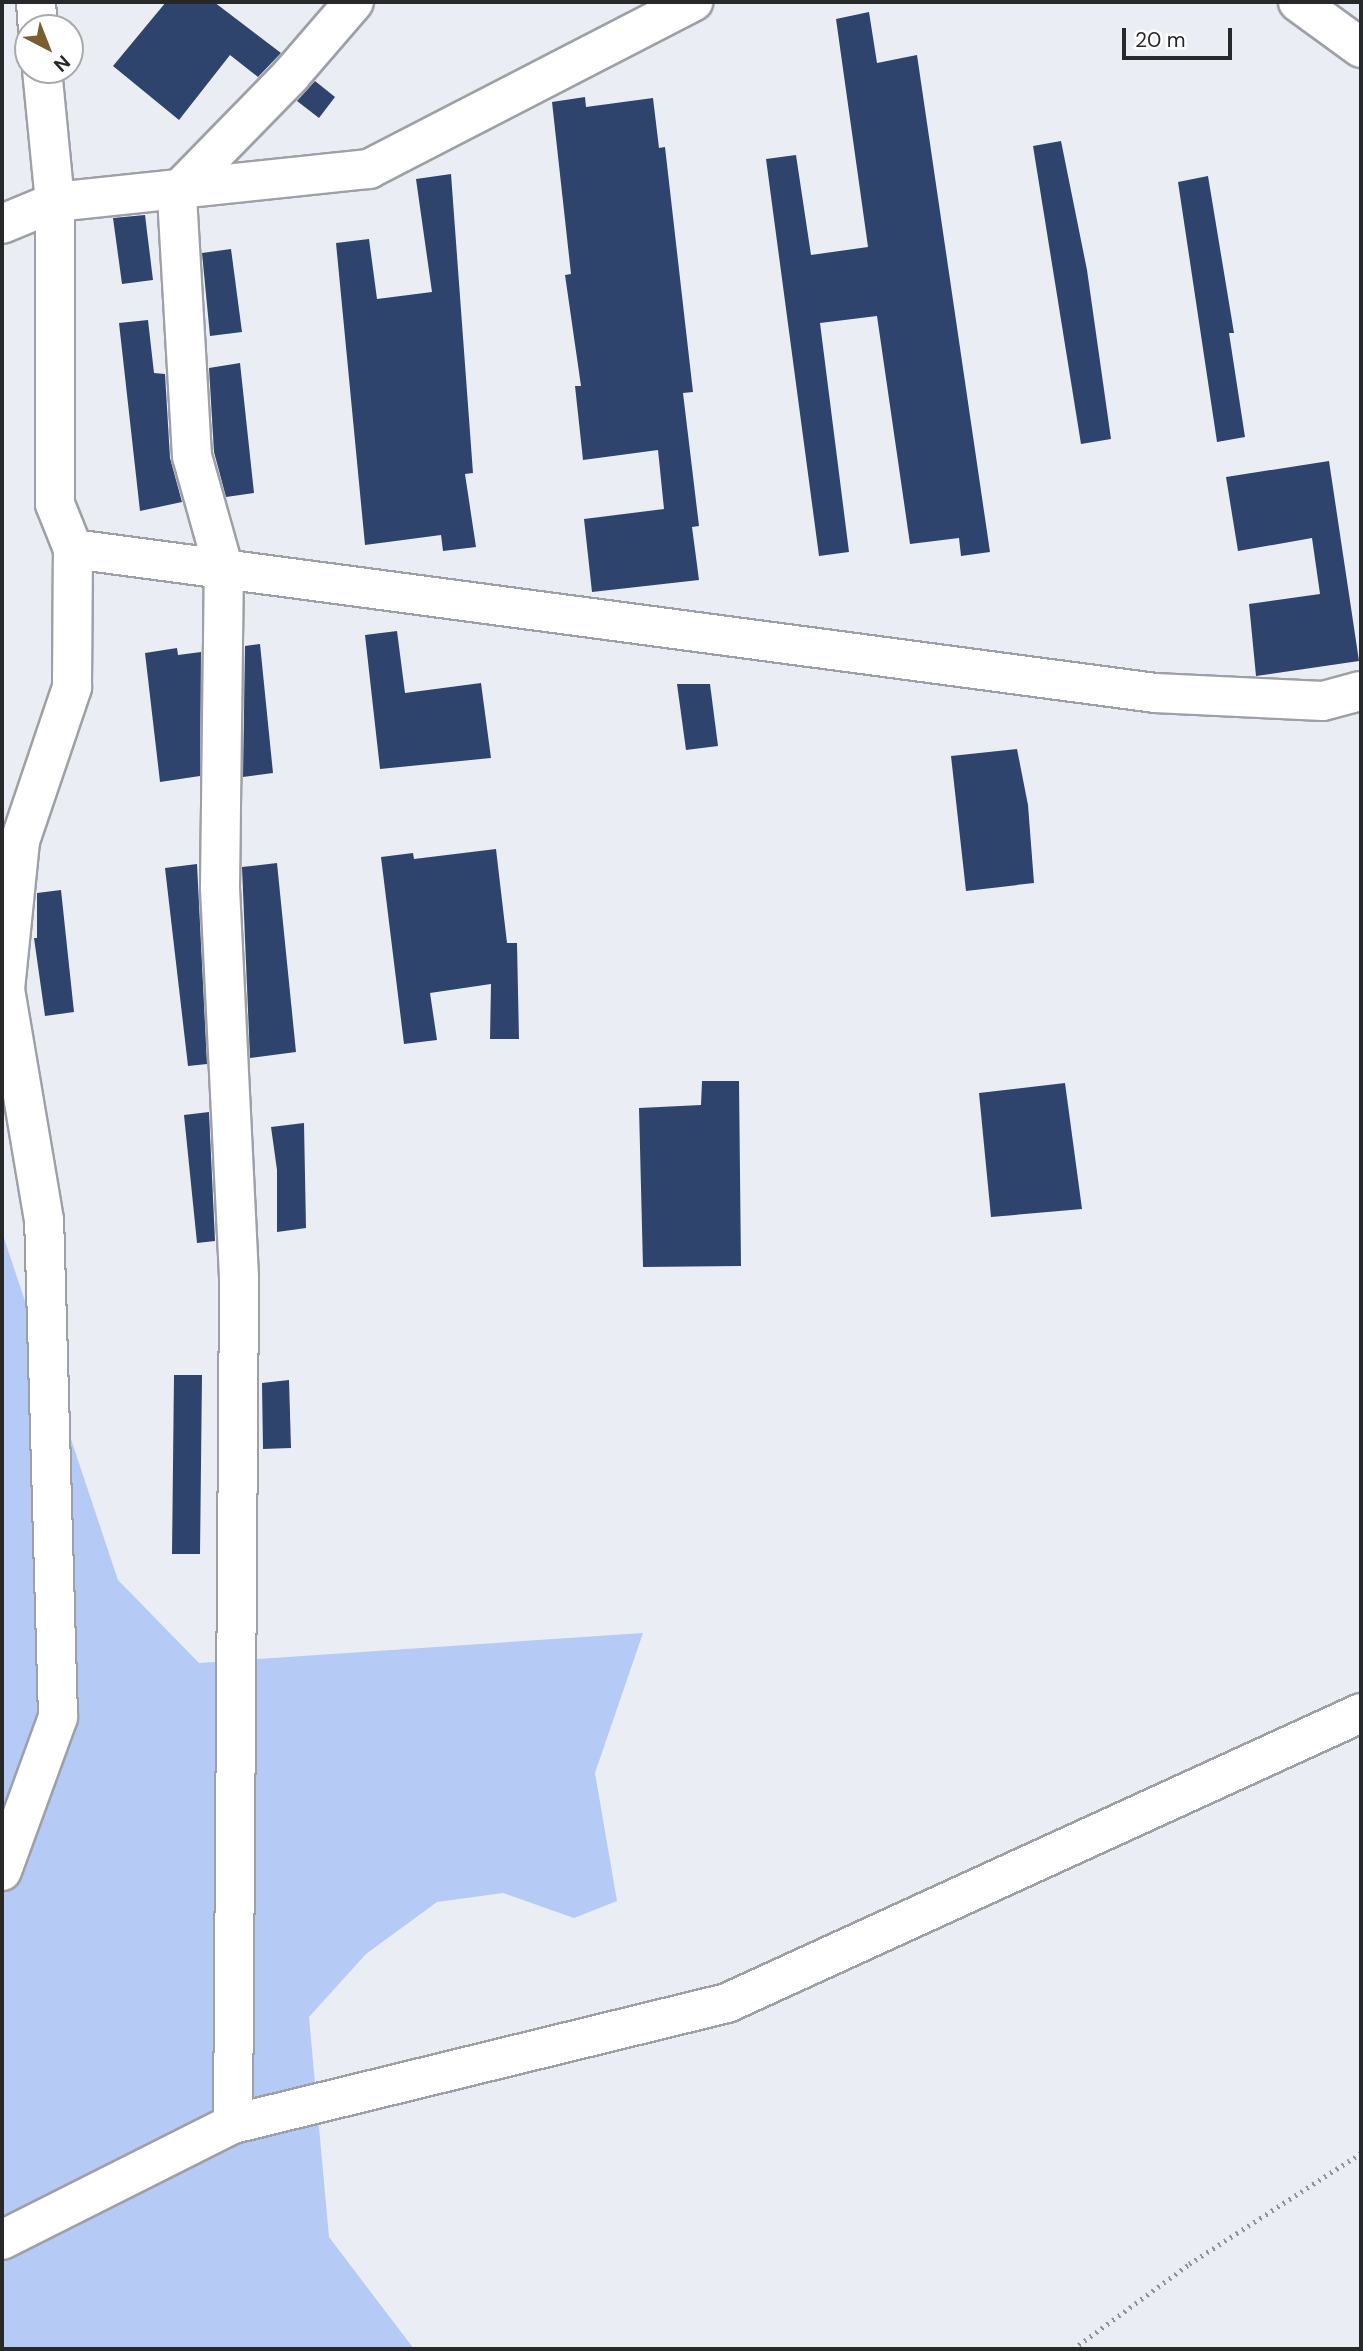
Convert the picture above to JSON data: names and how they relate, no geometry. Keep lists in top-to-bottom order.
{
  "scale_bar": "20 m",
  "north": "bottom right"
}
